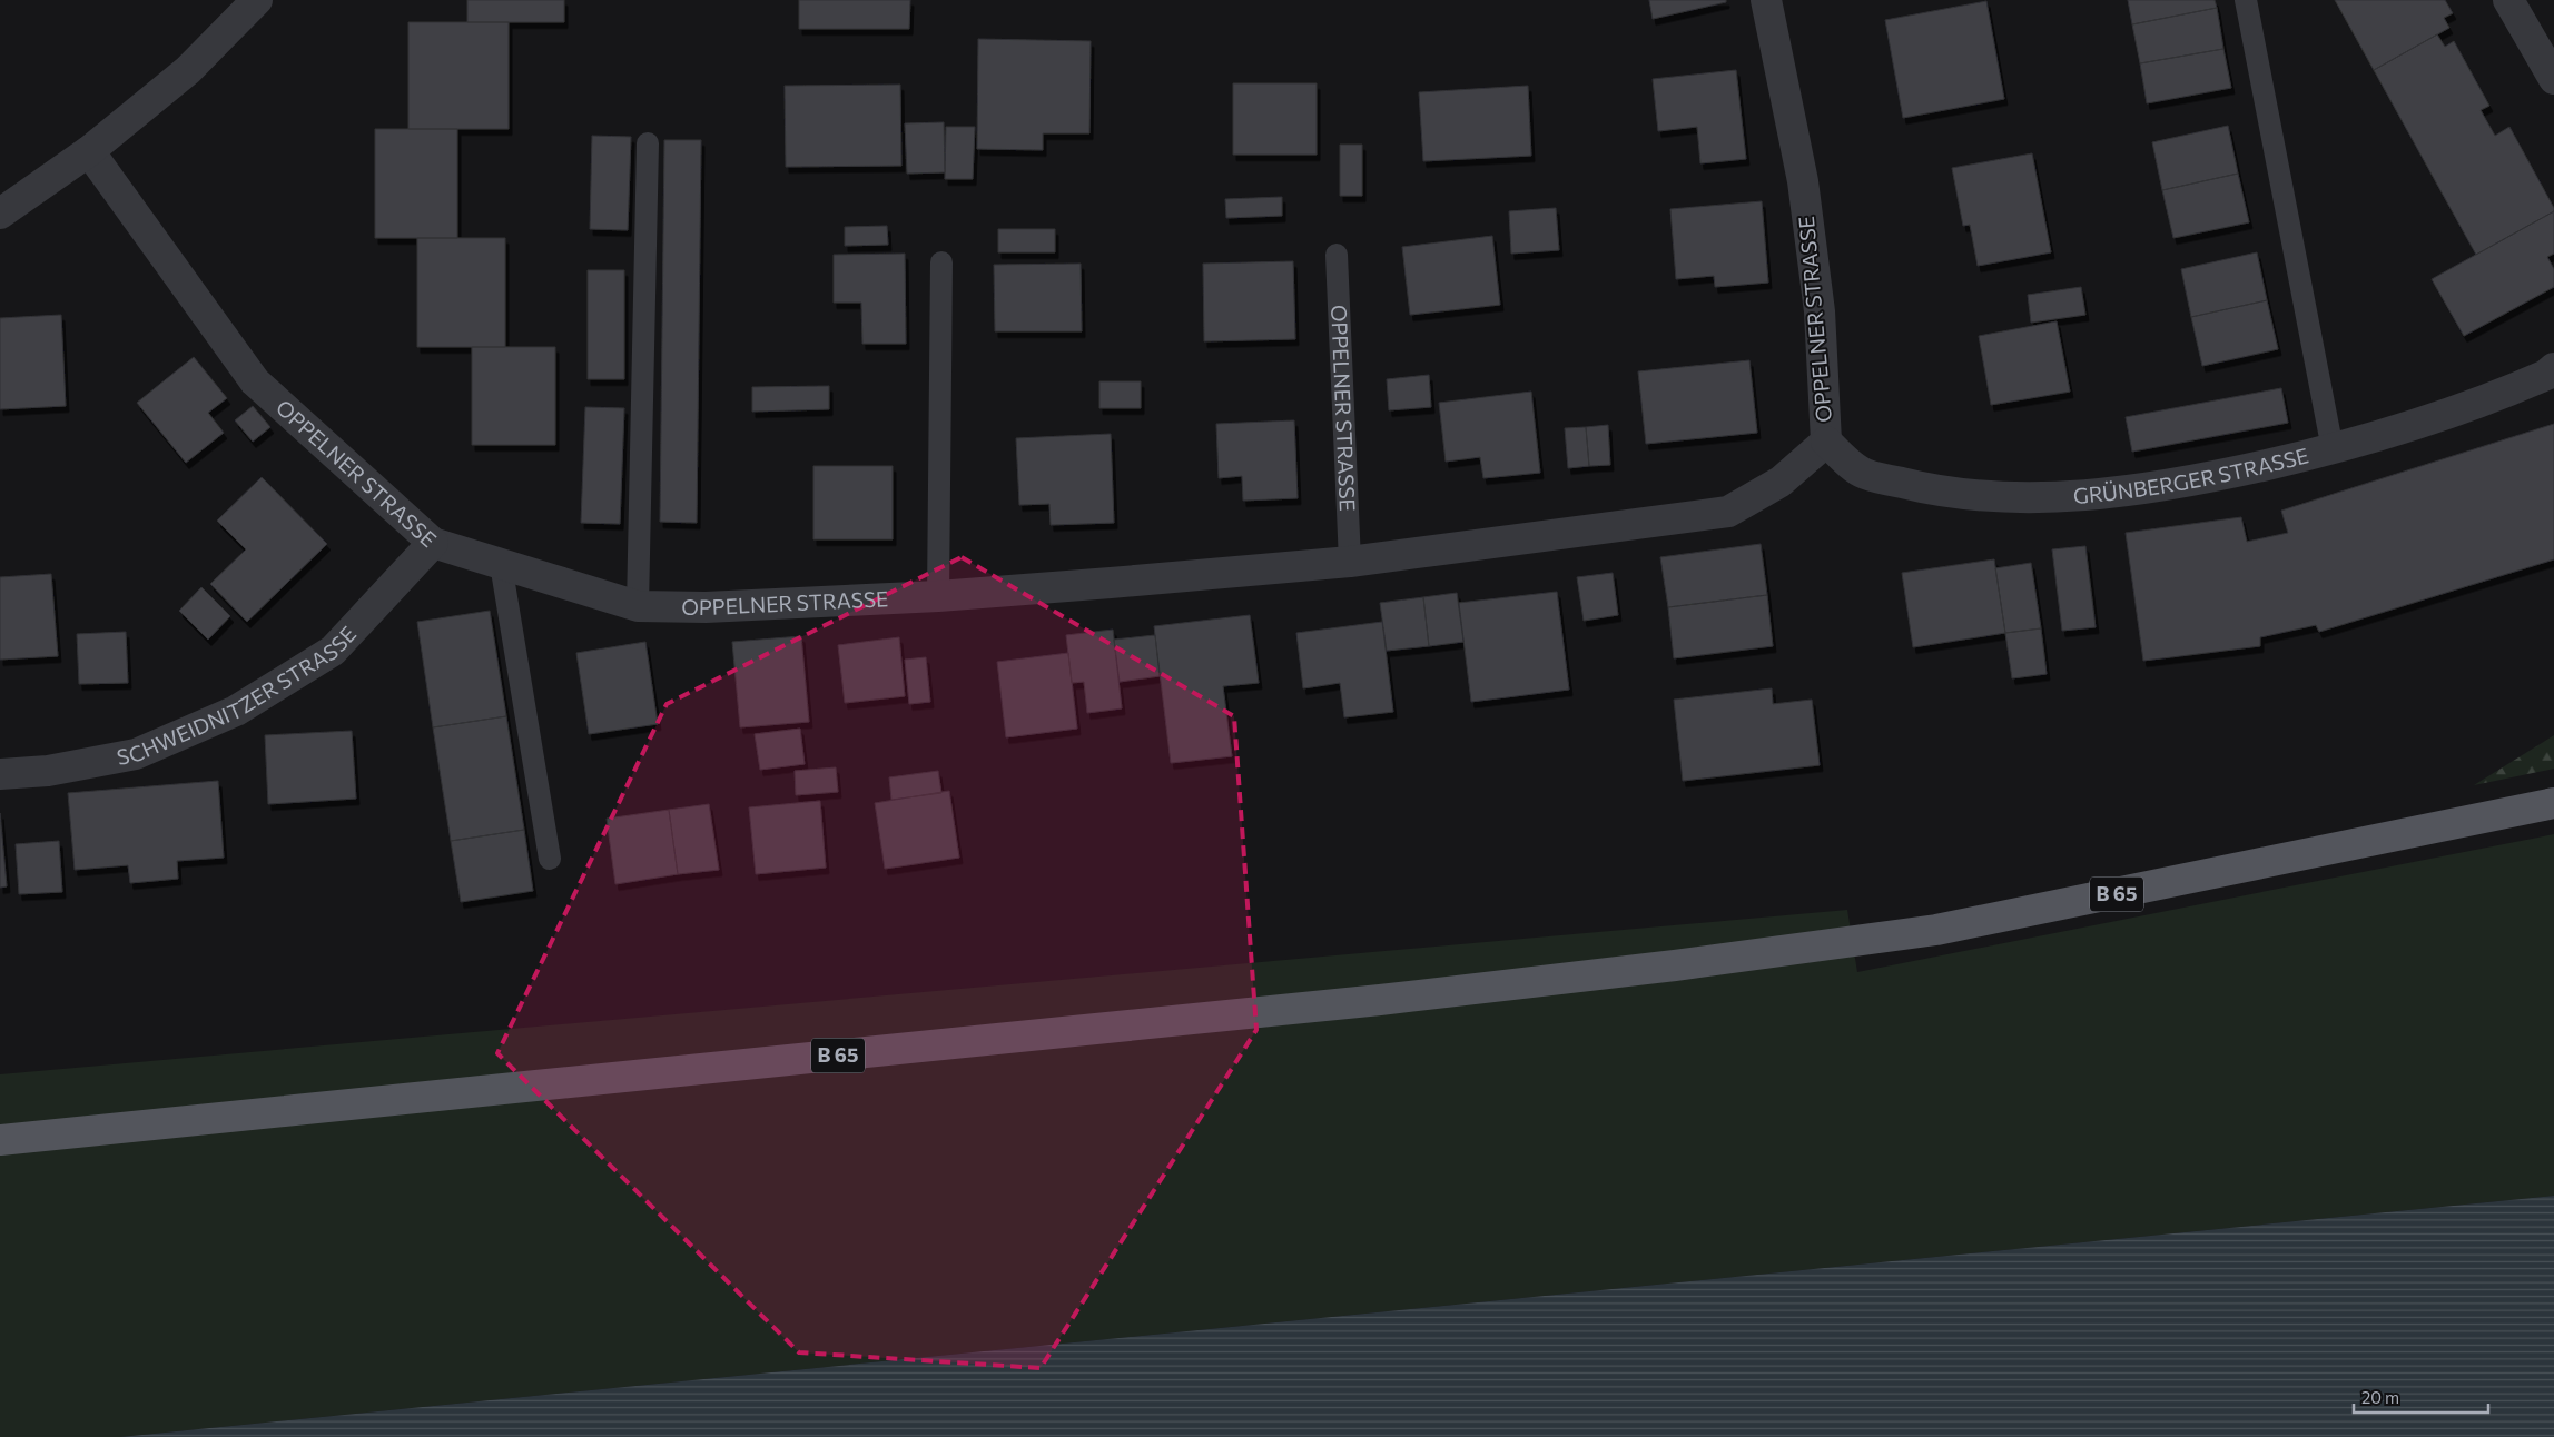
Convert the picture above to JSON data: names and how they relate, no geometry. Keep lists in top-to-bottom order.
{
  "streets": {
    "main road": ["B 65"],
    "street": ["OPPELNER STRASSE", "GRÜNBERGER STRASSE", "SCHWEIDNITZER STRASSE"]
  },
  "crossings": [
    ["OPPELNER STRASSE", "GRÜNBERGER STRASSE"],
    ["OPPELNER STRASSE", "SCHWEIDNITZER STRASSE"]
  ],
  "scale_bar": "20 m"
}
